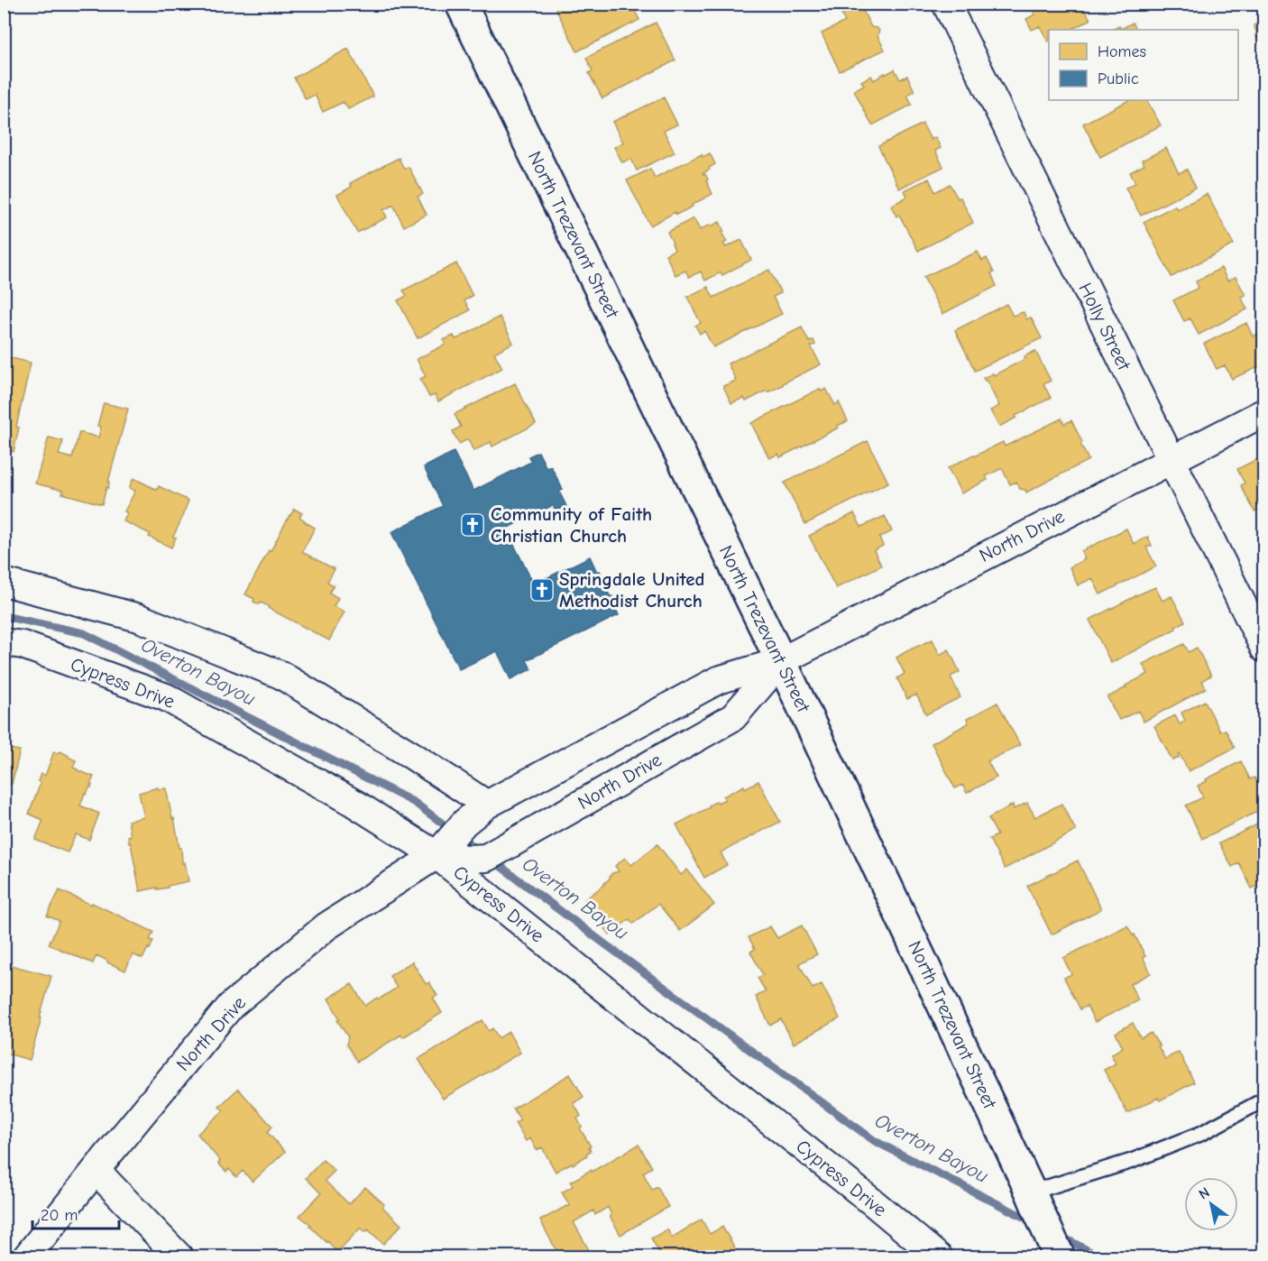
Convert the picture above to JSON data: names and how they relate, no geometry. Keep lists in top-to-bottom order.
{
  "streets": {
    "main road": ["North Trezevant Street"],
    "street": ["Holly Street", "North Drive", "Cypress Drive"]
  },
  "crossings": [
    ["North Trezevant Street", "North Drive"],
    ["Holly Street", "North Drive"],
    ["North Drive", "Cypress Drive"]
  ],
  "water": ["Overton Bayou"],
  "places": {
    "church": ["Community of Faith Christian Church", "Springdale United Methodist Church"]
  },
  "legend": ["Homes", "Public"],
  "scale_bar": "20 m",
  "north": "top left"
}
